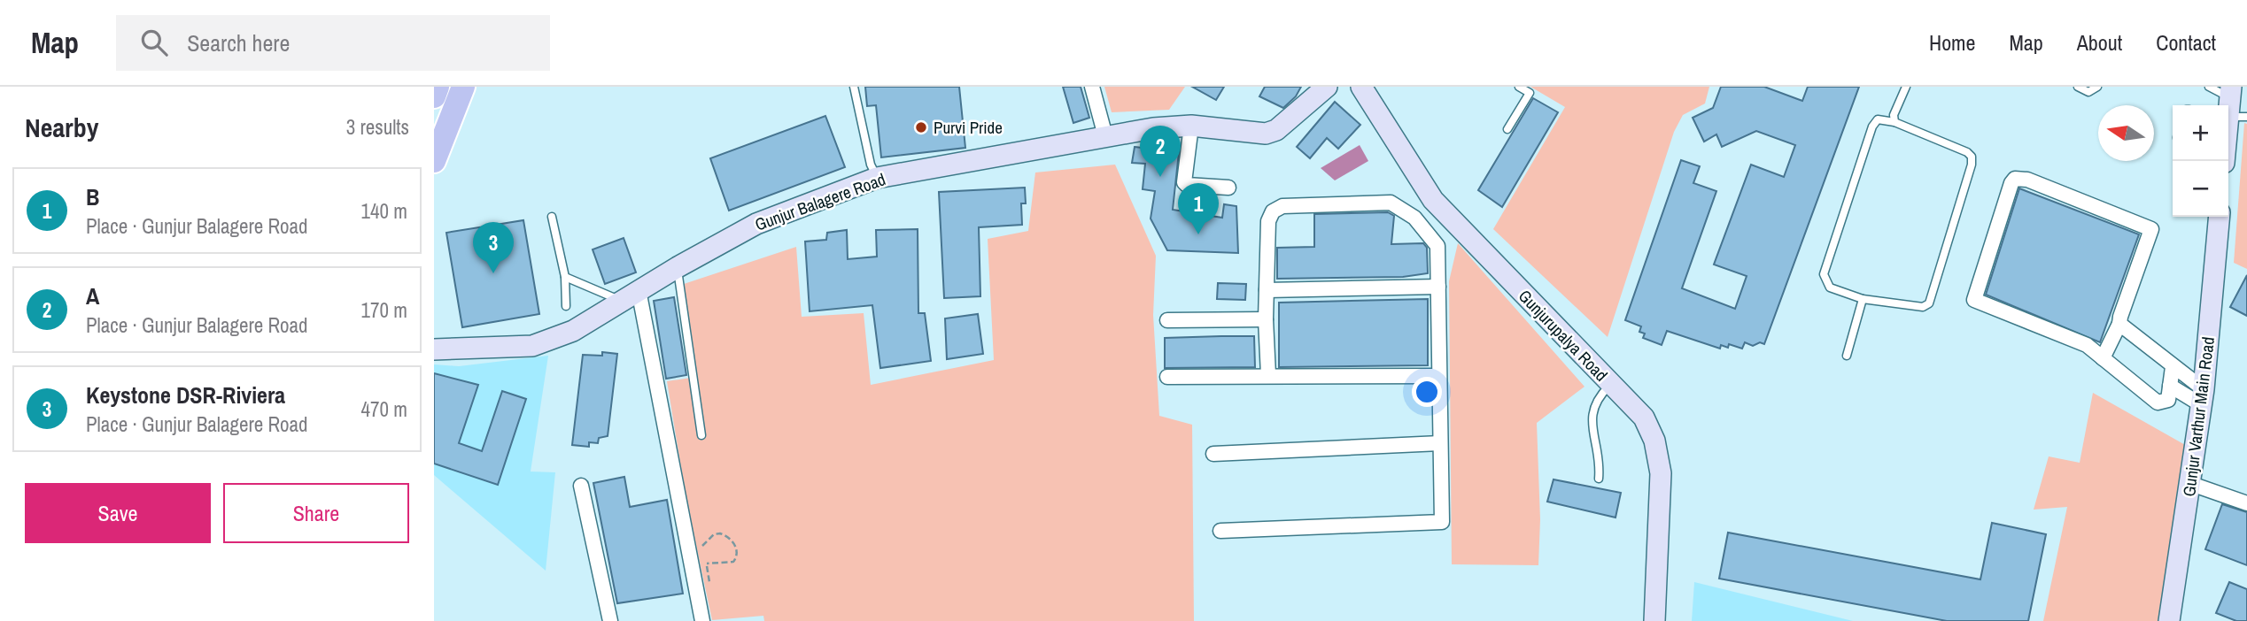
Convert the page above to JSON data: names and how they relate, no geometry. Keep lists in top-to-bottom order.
{
  "streets": {
    "street": ["Gunjur Balagere Road", "Gunjurupalya Road", "Gunjur Varthur Main Road"]
  },
  "places": ["Purvi Pride"],
  "north": "left",
  "page": {
    "header": "Map",
    "search": "Search here",
    "nav": [
      "Home",
      "Map",
      "About",
      "Contact"
    ],
    "heading": ["Nearby", "3 results"],
    "map_buttons": ["+", "−"],
    "pins": ["2", "1", "3"],
    "list": [
      {
        "mark": "1",
        "name": "B",
        "note": "Place · Gunjur Balagere Road",
        "value": "140 m"
      },
      {
        "mark": "2",
        "name": "A",
        "note": "Place · Gunjur Balagere Road",
        "value": "170 m"
      },
      {
        "mark": "3",
        "name": "Keystone DSR-Riviera",
        "note": "Place · Gunjur Balagere Road",
        "value": "470 m"
      }
    ],
    "buttons": ["Save", "Share"]
  }
}
